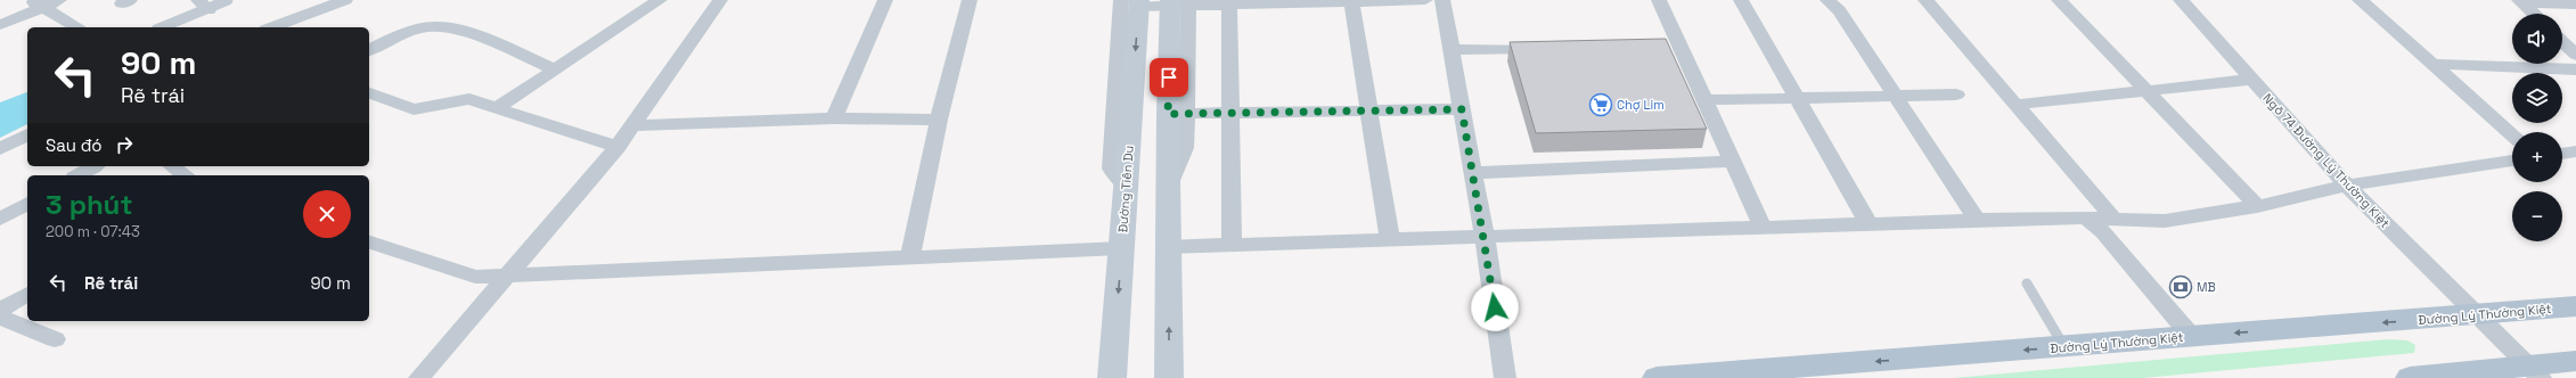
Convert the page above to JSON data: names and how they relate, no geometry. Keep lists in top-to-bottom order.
{
  "streets": {
    "main road": ["Đường Tiên Du", "Đường Lý Thường Kiệt"],
    "street": ["Ngõ 74 Đường Lý Thường Kiệt"]
  },
  "crossings": [
    ["Ngõ 74 Đường Lý Thường Kiệt", "Đường Lý Thường Kiệt"]
  ],
  "one_way": ["Đường Lý Thường Kiệt"],
  "places": {
    "supermarket": ["Chợ Lim"],
    "bank": ["MB"]
  },
  "page": {
    "map_buttons": ["+", "−"],
    "turn": ["90 m", "Rẽ trái"],
    "then": "Sau đó",
    "heading": ["3 phút", "200 m · 07:43"],
    "list": [
      {
        "name": "Rẽ trái",
        "value": "90 m"
      }
    ]
  }
}
